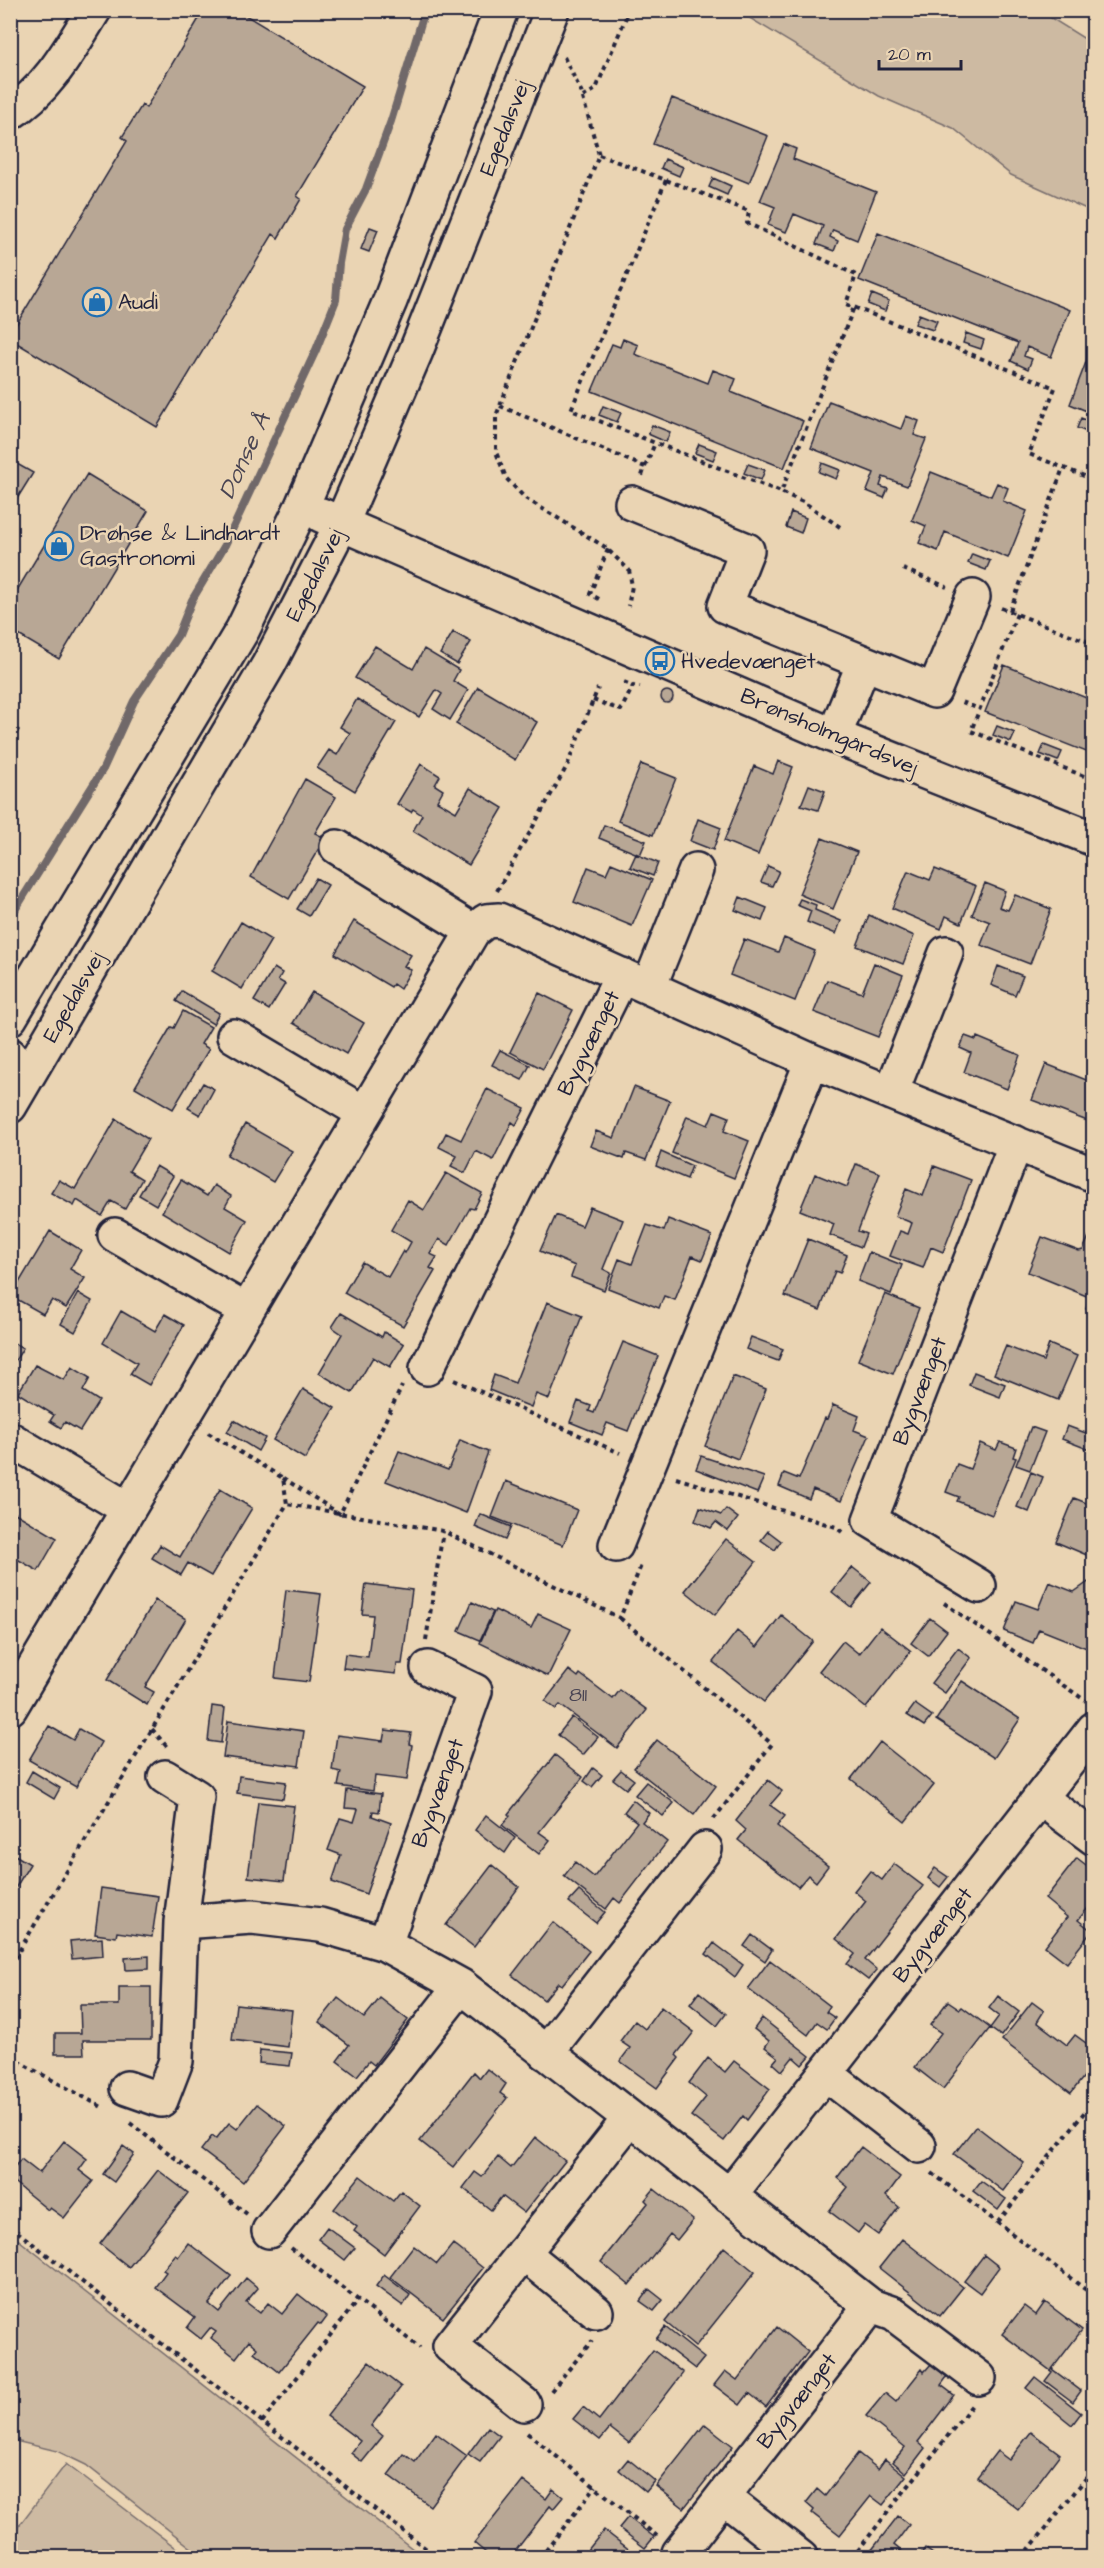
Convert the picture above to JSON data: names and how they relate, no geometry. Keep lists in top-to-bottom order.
{
  "streets": {
    "street": ["Egedalsvej", "Brønsholmgårdsvej", "Bygvænget"]
  },
  "crossings": [
    ["Egedalsvej", "Brønsholmgårdsvej"]
  ],
  "water": ["Donse Å"],
  "places": {
    "shop": ["Audi", "Drøhse & Lindhardt Gastronomi"],
    "bus stop": ["Hvedevænget"]
  },
  "house_numbers": ["811"],
  "scale_bar": "20 m"
}
